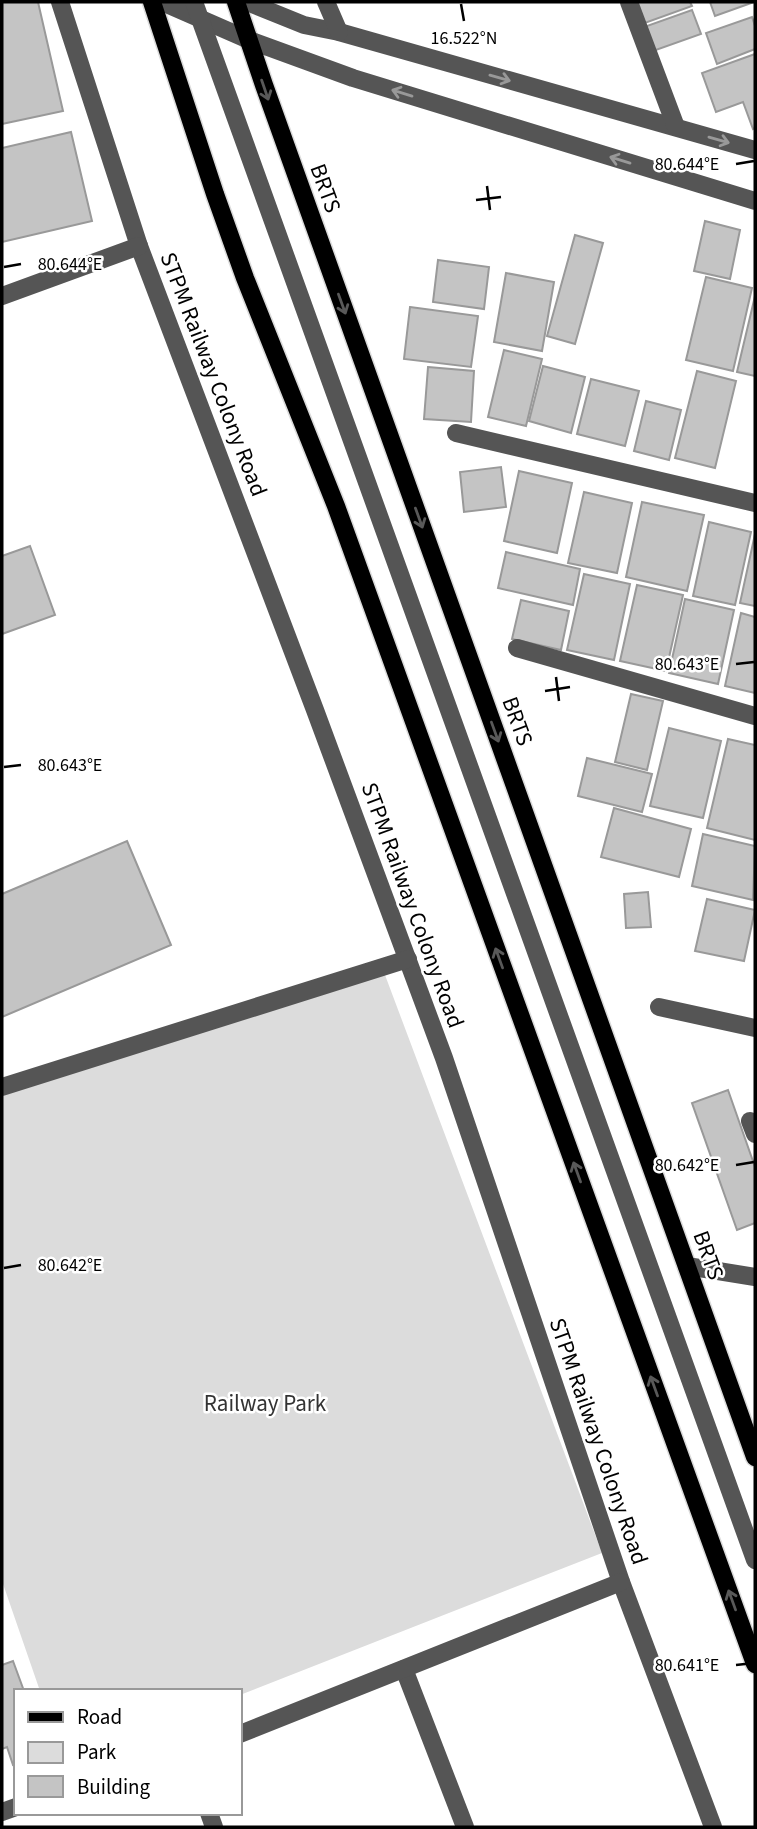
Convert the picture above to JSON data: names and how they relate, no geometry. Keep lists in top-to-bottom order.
{
  "streets": {
    "main road": ["BRTS"],
    "street": ["STPM Railway Colony Road"]
  },
  "parks": ["Railway Park"],
  "legend": ["Road", "Park", "Building"],
  "coordinates": [
    "16.522°N",
    "80.644°E",
    "80.643°E",
    "80.642°E",
    "80.641°E"
  ]
}
